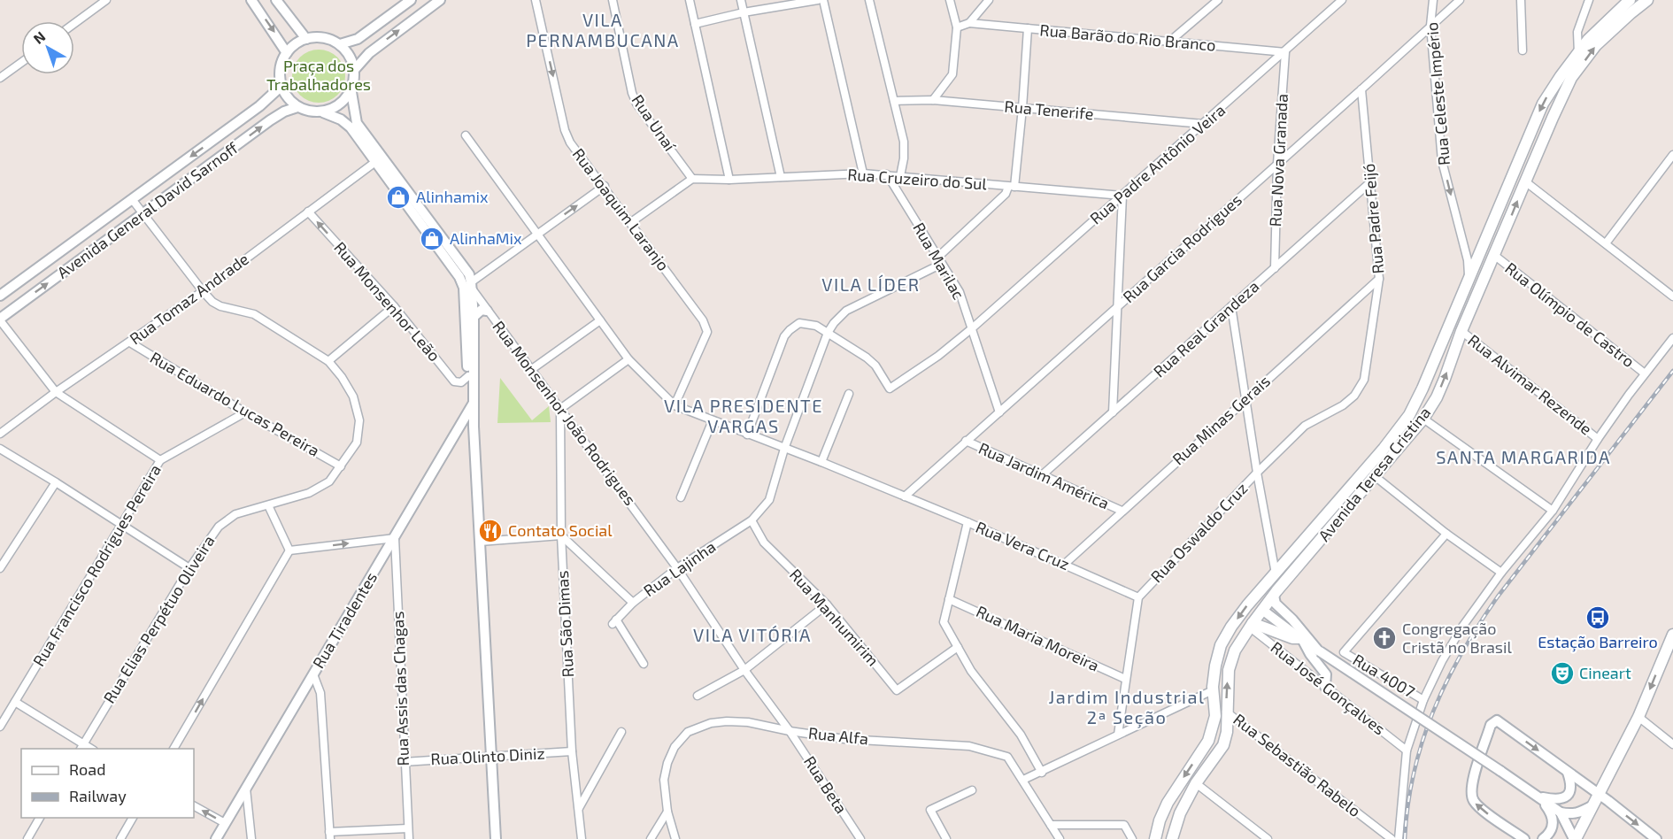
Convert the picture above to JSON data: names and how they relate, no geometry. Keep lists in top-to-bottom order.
{
  "streets": {
    "main road": ["Avenida Teresa Cristina"],
    "street": [
      "Rua Barão do Rio Branco",
      "Rua Celeste Império",
      "Rua Tenerife",
      "Rua Unaí",
      "Rua Nova Granada",
      "Rua Padre Antônio Veira",
      "Rua Cruzeiro do Sul",
      "Rua Joaquim Laranjo",
      "Avenida General David Sarnoff",
      "Rua Padre Feijó",
      "Rua Garcia Rodrigues",
      "Rua Marilac",
      "Rua Tomaz Andrade",
      "Rua Monsenhor Leão",
      "Rua Olímpio de Castro",
      "Rua Real Grandeza",
      "Rua Alvimar Rezende",
      "Rua Eduardo Lucas Pereira",
      "Rua Monsenhor João Rodrigues",
      "Rua Minas Gerais",
      "Rua Jardim América",
      "Rua Oswaldo Cruz",
      "Rua Vera Cruz",
      "Rua Francisco Rodrigues Pereira",
      "Rua Lajinha",
      "Rua Manhumirim",
      "Rua Elias Perpétuo Oliveira",
      "Rua Tiradentes",
      "Rua São Dimas",
      "Rua Maria Moreira",
      "Rua 4007",
      "Rua Assis das Chagas",
      "Rua José Gonçalves",
      "Rua Alfa",
      "Rua Olinto Diniz",
      "Rua Sebastião Rabelo",
      "Rua Beta"
    ]
  },
  "crossings": [
    ["Rua Barão do Rio Branco", "Rua Nova Granada"],
    ["Rua Barão do Rio Branco", "Rua Padre Antônio Veira"],
    ["Rua Celeste Império", "Rua Garcia Rodrigues"],
    ["Rua Celeste Império", "Avenida Teresa Cristina"],
    ["Rua Tenerife", "Rua Padre Antônio Veira"],
    ["Rua Unaí", "Rua Cruzeiro do Sul"],
    ["Rua Nova Granada", "Rua Padre Antônio Veira"],
    ["Rua Nova Granada", "Rua Garcia Rodrigues"],
    ["Rua Nova Granada", "Rua Real Grandeza"],
    ["Rua Padre Antônio Veira", "Rua Cruzeiro do Sul"],
    ["Rua Padre Antônio Veira", "Rua Marilac"],
    ["Rua Padre Antônio Veira", "Rua Lajinha"],
    ["Rua Cruzeiro do Sul", "Rua Marilac"],
    ["Rua Cruzeiro do Sul", "Rua Lajinha"],
    ["Rua Joaquim Laranjo", "Rua Vera Cruz"],
    ["Avenida General David Sarnoff", "Rua Monsenhor João Rodrigues"],
    ["Avenida General David Sarnoff", "Rua Elias Perpétuo Oliveira"],
    ["Rua Padre Feijó", "Rua Garcia Rodrigues"],
    ["Rua Padre Feijó", "Rua Real Grandeza"],
    ["Rua Padre Feijó", "Rua Minas Gerais"],
    ["Rua Padre Feijó", "Rua Oswaldo Cruz"],
    ["Rua Garcia Rodrigues", "Rua Marilac"],
    ["Rua Garcia Rodrigues", "Rua Jardim América"],
    ["Rua Garcia Rodrigues", "Rua Vera Cruz"],
    ["Rua Marilac", "Rua Lajinha"],
    ["Rua Tomaz Andrade", "Rua Monsenhor Leão"],
    ["Rua Tomaz Andrade", "Rua Eduardo Lucas Pereira"],
    ["Rua Tomaz Andrade", "Rua Monsenhor João Rodrigues"],
    ["Rua Tomaz Andrade", "Rua Elias Perpétuo Oliveira"],
    ["Rua Olímpio de Castro", "Avenida Teresa Cristina"],
    ["Rua Real Grandeza", "Rua Jardim América"],
    ["Rua Alvimar Rezende", "Avenida Teresa Cristina"],
    ["Rua Eduardo Lucas Pereira", "Rua Francisco Rodrigues Pereira"],
    ["Rua Eduardo Lucas Pereira", "Rua Elias Perpétuo Oliveira"],
    ["Rua Monsenhor João Rodrigues", "Rua Lajinha"],
    ["Rua Monsenhor João Rodrigues", "Rua São Dimas"],
    ["Rua Monsenhor João Rodrigues", "Rua Alfa"],
    ["Rua Monsenhor João Rodrigues", "Rua Beta"],
    ["Rua Minas Gerais", "Rua Jardim América"],
    ["Rua Minas Gerais", "Rua Vera Cruz"],
    ["Avenida Teresa Cristina", "Rua José Gonçalves"],
    ["Avenida Teresa Cristina", "Rua Sebastião Rabelo"],
    ["Rua Oswaldo Cruz", "Rua Vera Cruz"],
    ["Rua Vera Cruz", "Rua Lajinha"],
    ["Rua Lajinha", "Rua Manhumirim"],
    ["Rua Tiradentes", "Rua Assis das Chagas"],
    ["Rua São Dimas", "Rua Olinto Diniz"],
    ["Rua Assis das Chagas", "Rua Olinto Diniz"],
    ["Rua Alfa", "Rua Beta"]
  ],
  "one_way": ["Rua Celeste Império", "Rua Joaquim Laranjo", "Rua Monsenhor Leão"],
  "districts": [
    "VILA PERNAMBUCANA",
    "VILA LÍDER",
    "VILA PRESIDENTE VARGAS",
    "SANTA MARGARIDA",
    "VILA VITÓRIA",
    "Jardim Industrial 2ª Seção"
  ],
  "parks": ["Praça dos Trabalhadores"],
  "places": {
    "shop": ["Alinhamix", "AlinhaMix"],
    "restaurant": ["Contato Social"],
    "bus stop": ["Estação Barreiro"],
    "church": ["Congregação Cristã no Brasil"],
    "theatre": ["Cineart"]
  },
  "legend": ["Road", "Railway"],
  "north": "top left"
}
